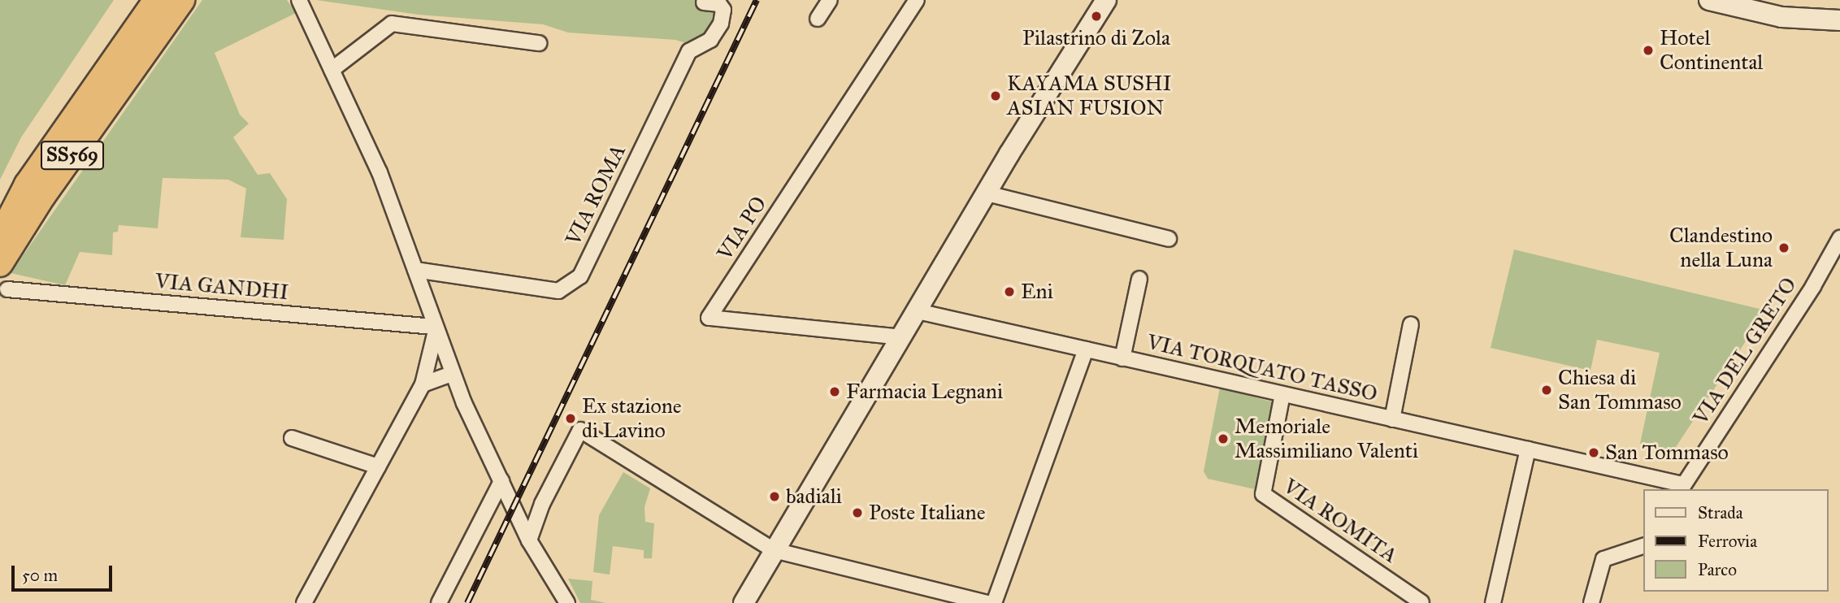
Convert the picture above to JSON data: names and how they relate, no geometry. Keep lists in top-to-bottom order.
{
  "streets": {
    "highway": ["SS569"],
    "street": [
      "VIA ROMA",
      "VIA PO",
      "VIA GANDHI",
      "VIA DEL GRETO",
      "VIA TORQUATO TASSO",
      "VIA ROMITA"
    ]
  },
  "crossings": [
    ["VIA DEL GRETO", "VIA TORQUATO TASSO"],
    ["VIA TORQUATO TASSO", "VIA ROMITA"]
  ],
  "places": [
    "Pilastrino di Zola",
    "Hotel Continental",
    "KAYAMA SUSHI ASIAN FUSION",
    "Clandestino nella Luna",
    "Eni",
    "Chiesa di San Tommaso",
    "Farmacia Legnani",
    "Ex stazione di Lavino",
    "Memoriale Massimiliano Valenti",
    "San Tommaso",
    "badiali",
    "Poste Italiane"
  ],
  "legend": ["Strada", "Ferrovia", "Parco"],
  "scale_bar": "50 m"
}
